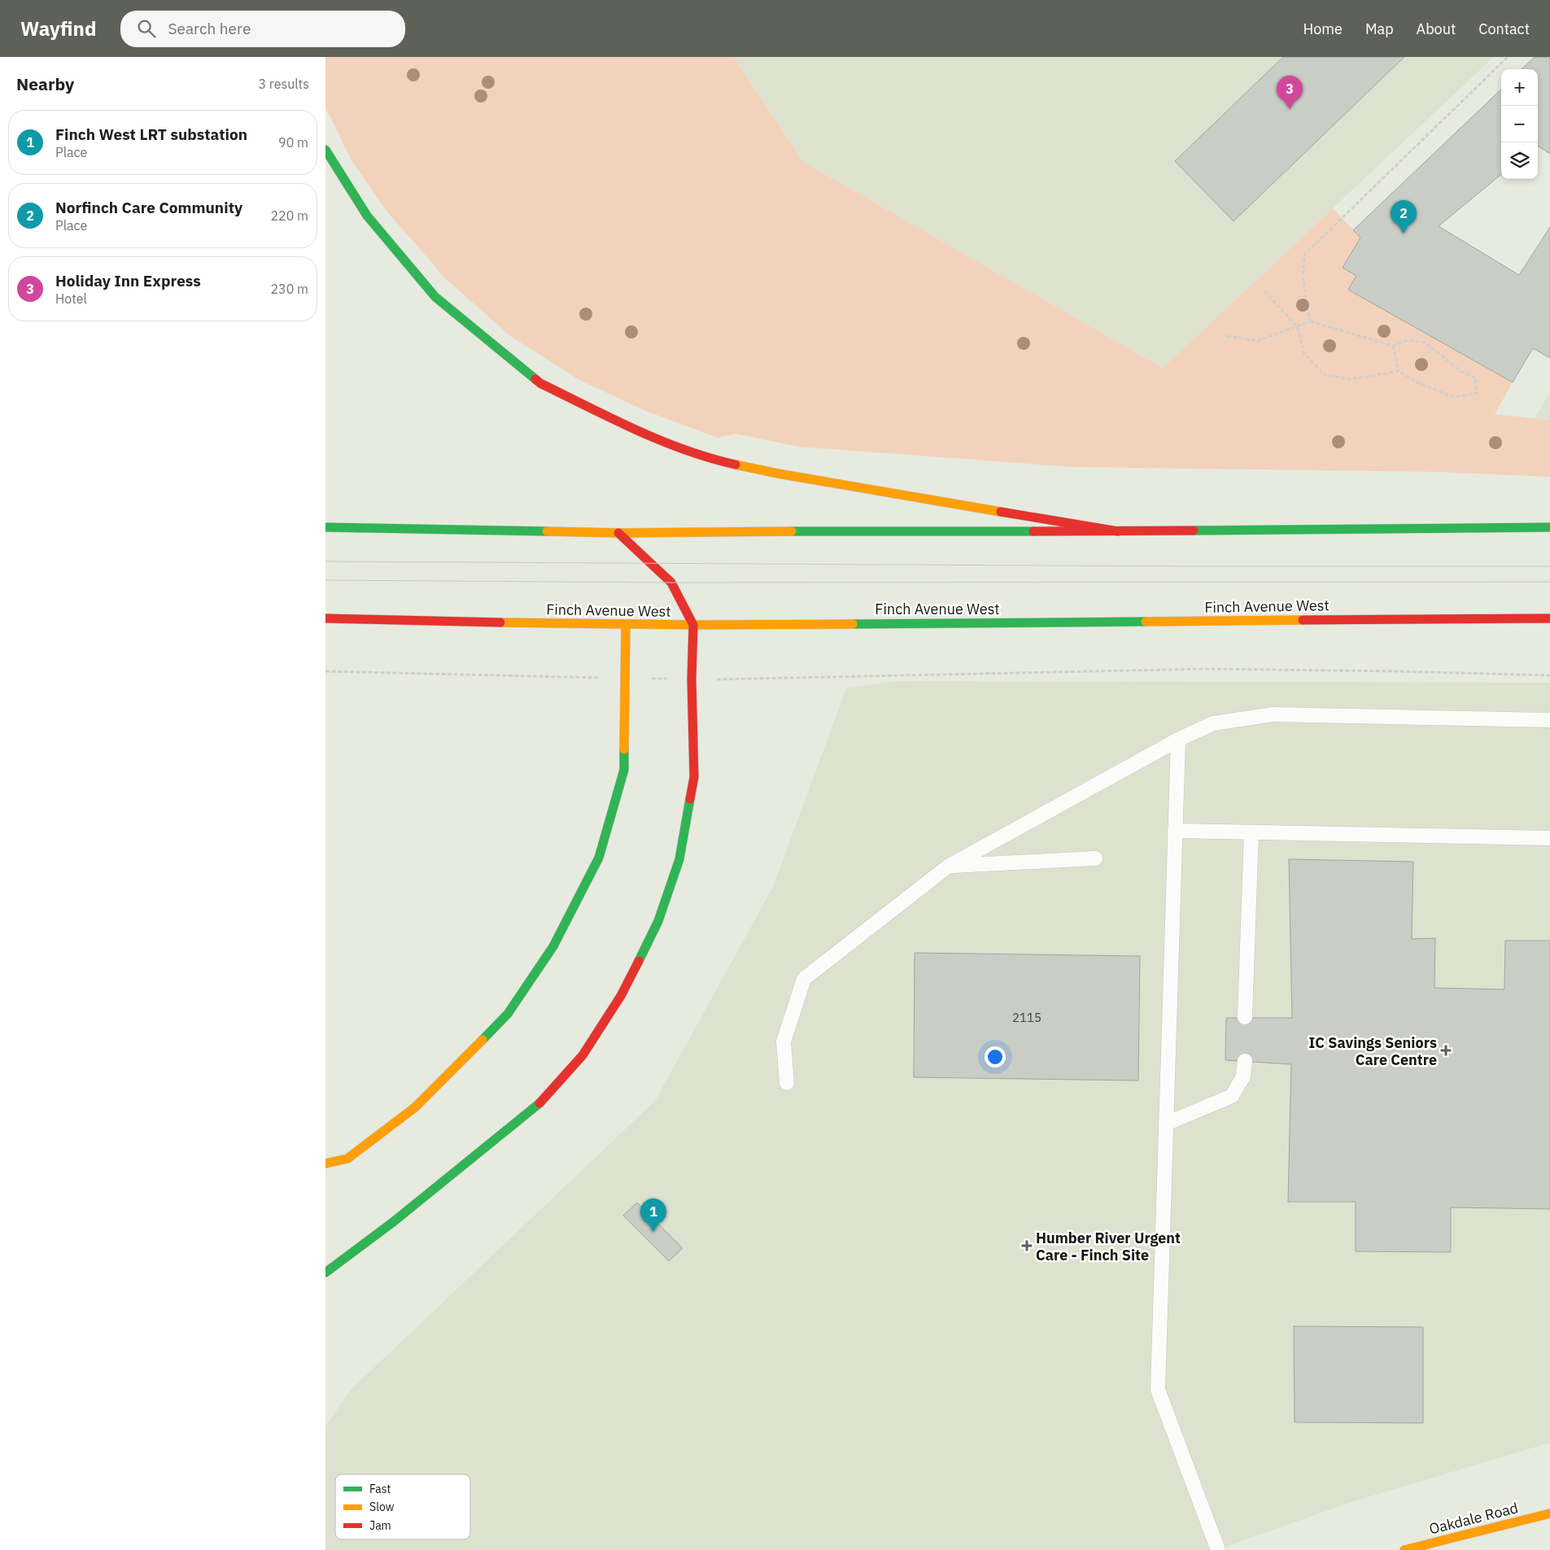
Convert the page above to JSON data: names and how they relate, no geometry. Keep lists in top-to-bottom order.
{
  "streets": {
    "main road": ["Finch Avenue West", "Oakdale Road"]
  },
  "places": {
    "health": ["IC Savings Seniors Care Centre", "Humber River Urgent Care - Finch Site"]
  },
  "house_numbers": ["2115"],
  "legend": ["Fast", "Slow", "Jam"],
  "page": {
    "header": "Wayfind",
    "search": "Search here",
    "nav": [
      "Home",
      "Map",
      "About",
      "Contact"
    ],
    "heading": ["Nearby", "3 results"],
    "map_buttons": ["+", "−"],
    "pins": ["3", "2", "1"],
    "list": [
      {
        "mark": "1",
        "name": "Finch West LRT substation",
        "note": "Place",
        "value": "90 m"
      },
      {
        "mark": "2",
        "name": "Norfinch Care Community",
        "note": "Place",
        "value": "220 m"
      },
      {
        "mark": "3",
        "name": "Holiday Inn Express",
        "note": "Hotel",
        "value": "230 m"
      }
    ]
  }
}
